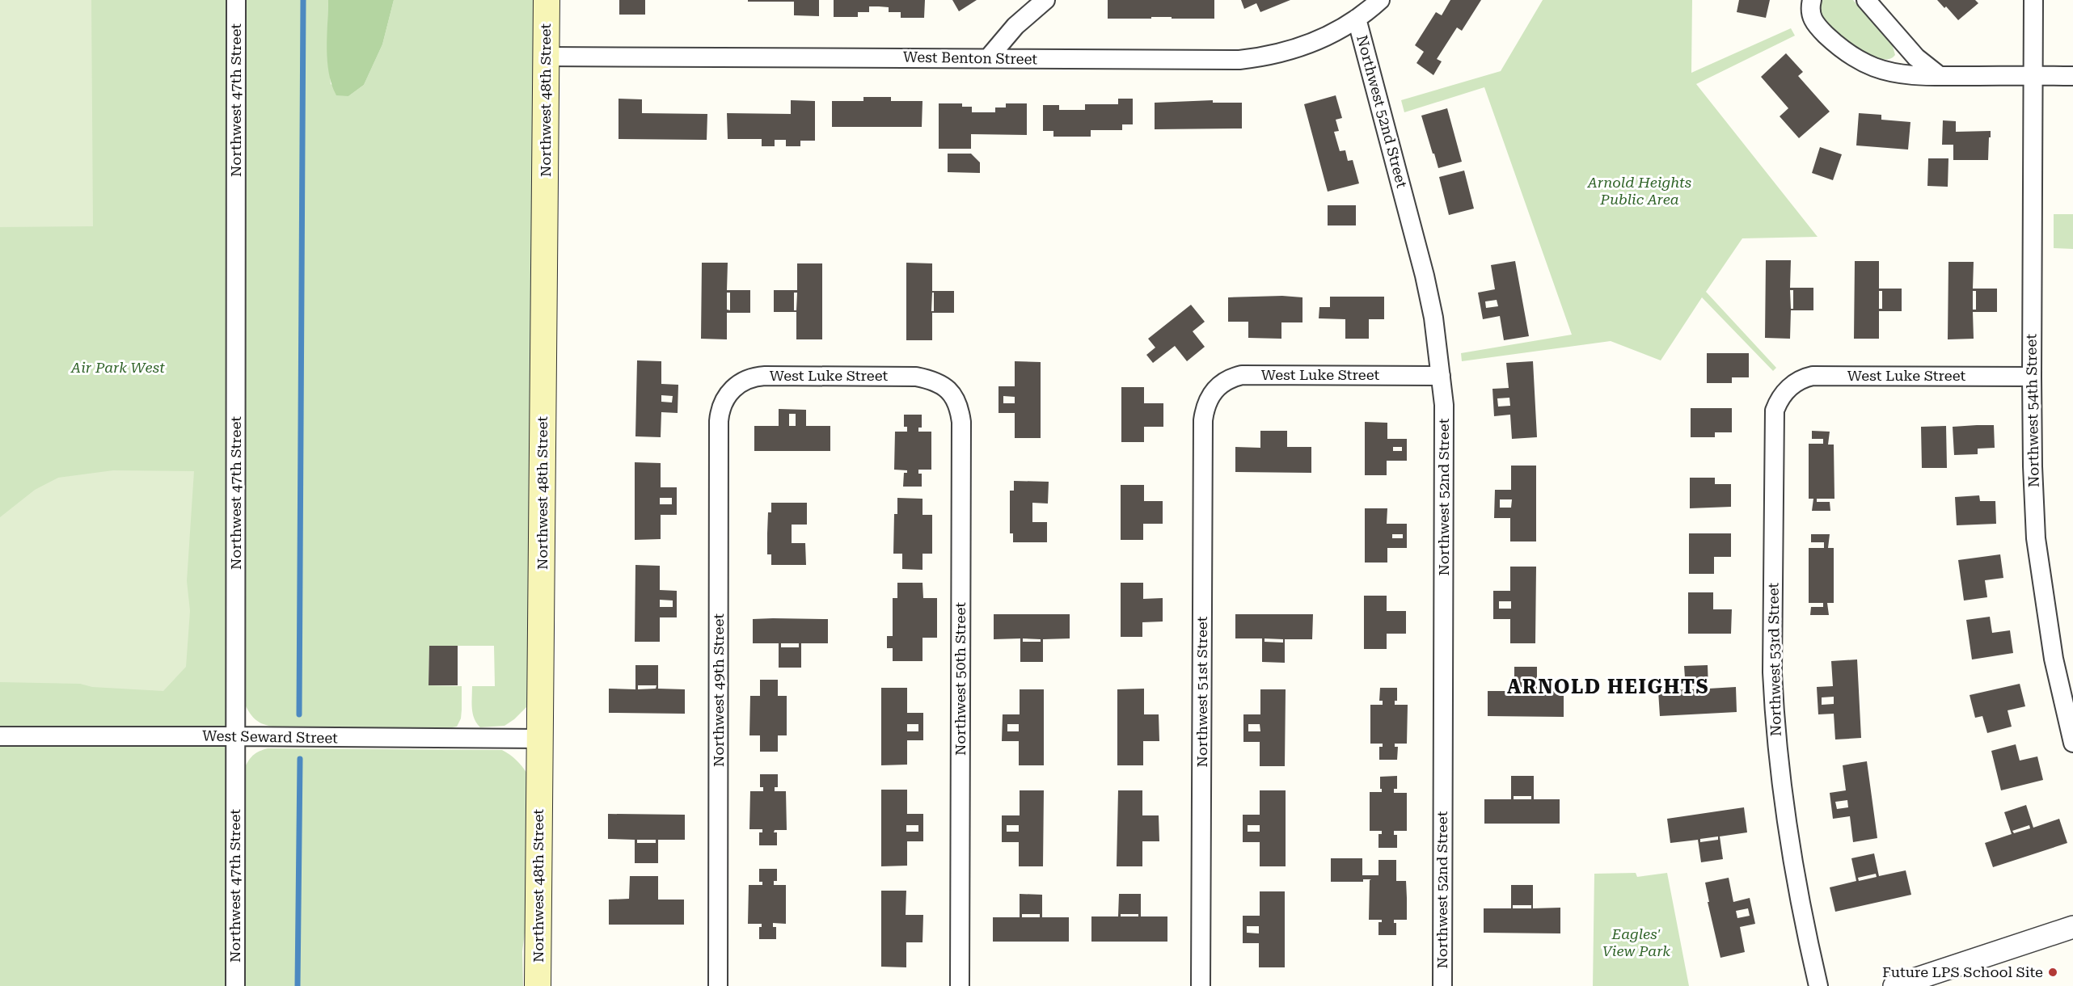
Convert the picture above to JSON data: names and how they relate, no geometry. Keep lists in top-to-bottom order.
{
  "streets": {
    "main road": ["Northwest 48th Street"],
    "street": [
      "West Benton Street",
      "Northwest 47th Street",
      "Northwest 52nd Street",
      "West Luke Street",
      "Northwest 54th Street",
      "Northwest 53rd Street",
      "Northwest 50th Street",
      "Northwest 49th Street",
      "Northwest 51st Street",
      "West Seward Street"
    ]
  },
  "crossings": [
    ["West Benton Street", "Northwest 48th Street"],
    ["West Benton Street", "Northwest 52nd Street"],
    ["Northwest 47th Street", "West Seward Street"],
    ["Northwest 48th Street", "West Seward Street"],
    ["Northwest 52nd Street", "West Luke Street"],
    ["West Luke Street", "Northwest 54th Street"],
    ["West Luke Street", "Northwest 53rd Street"],
    ["West Luke Street", "Northwest 50th Street"],
    ["West Luke Street", "Northwest 49th Street"],
    ["West Luke Street", "Northwest 51st Street"]
  ],
  "districts": ["ARNOLD HEIGHTS"],
  "parks": ["Arnold Heights Public Area", "Air Park West", "Eagles' View Park"],
  "places": ["Future LPS School Site"]
}
